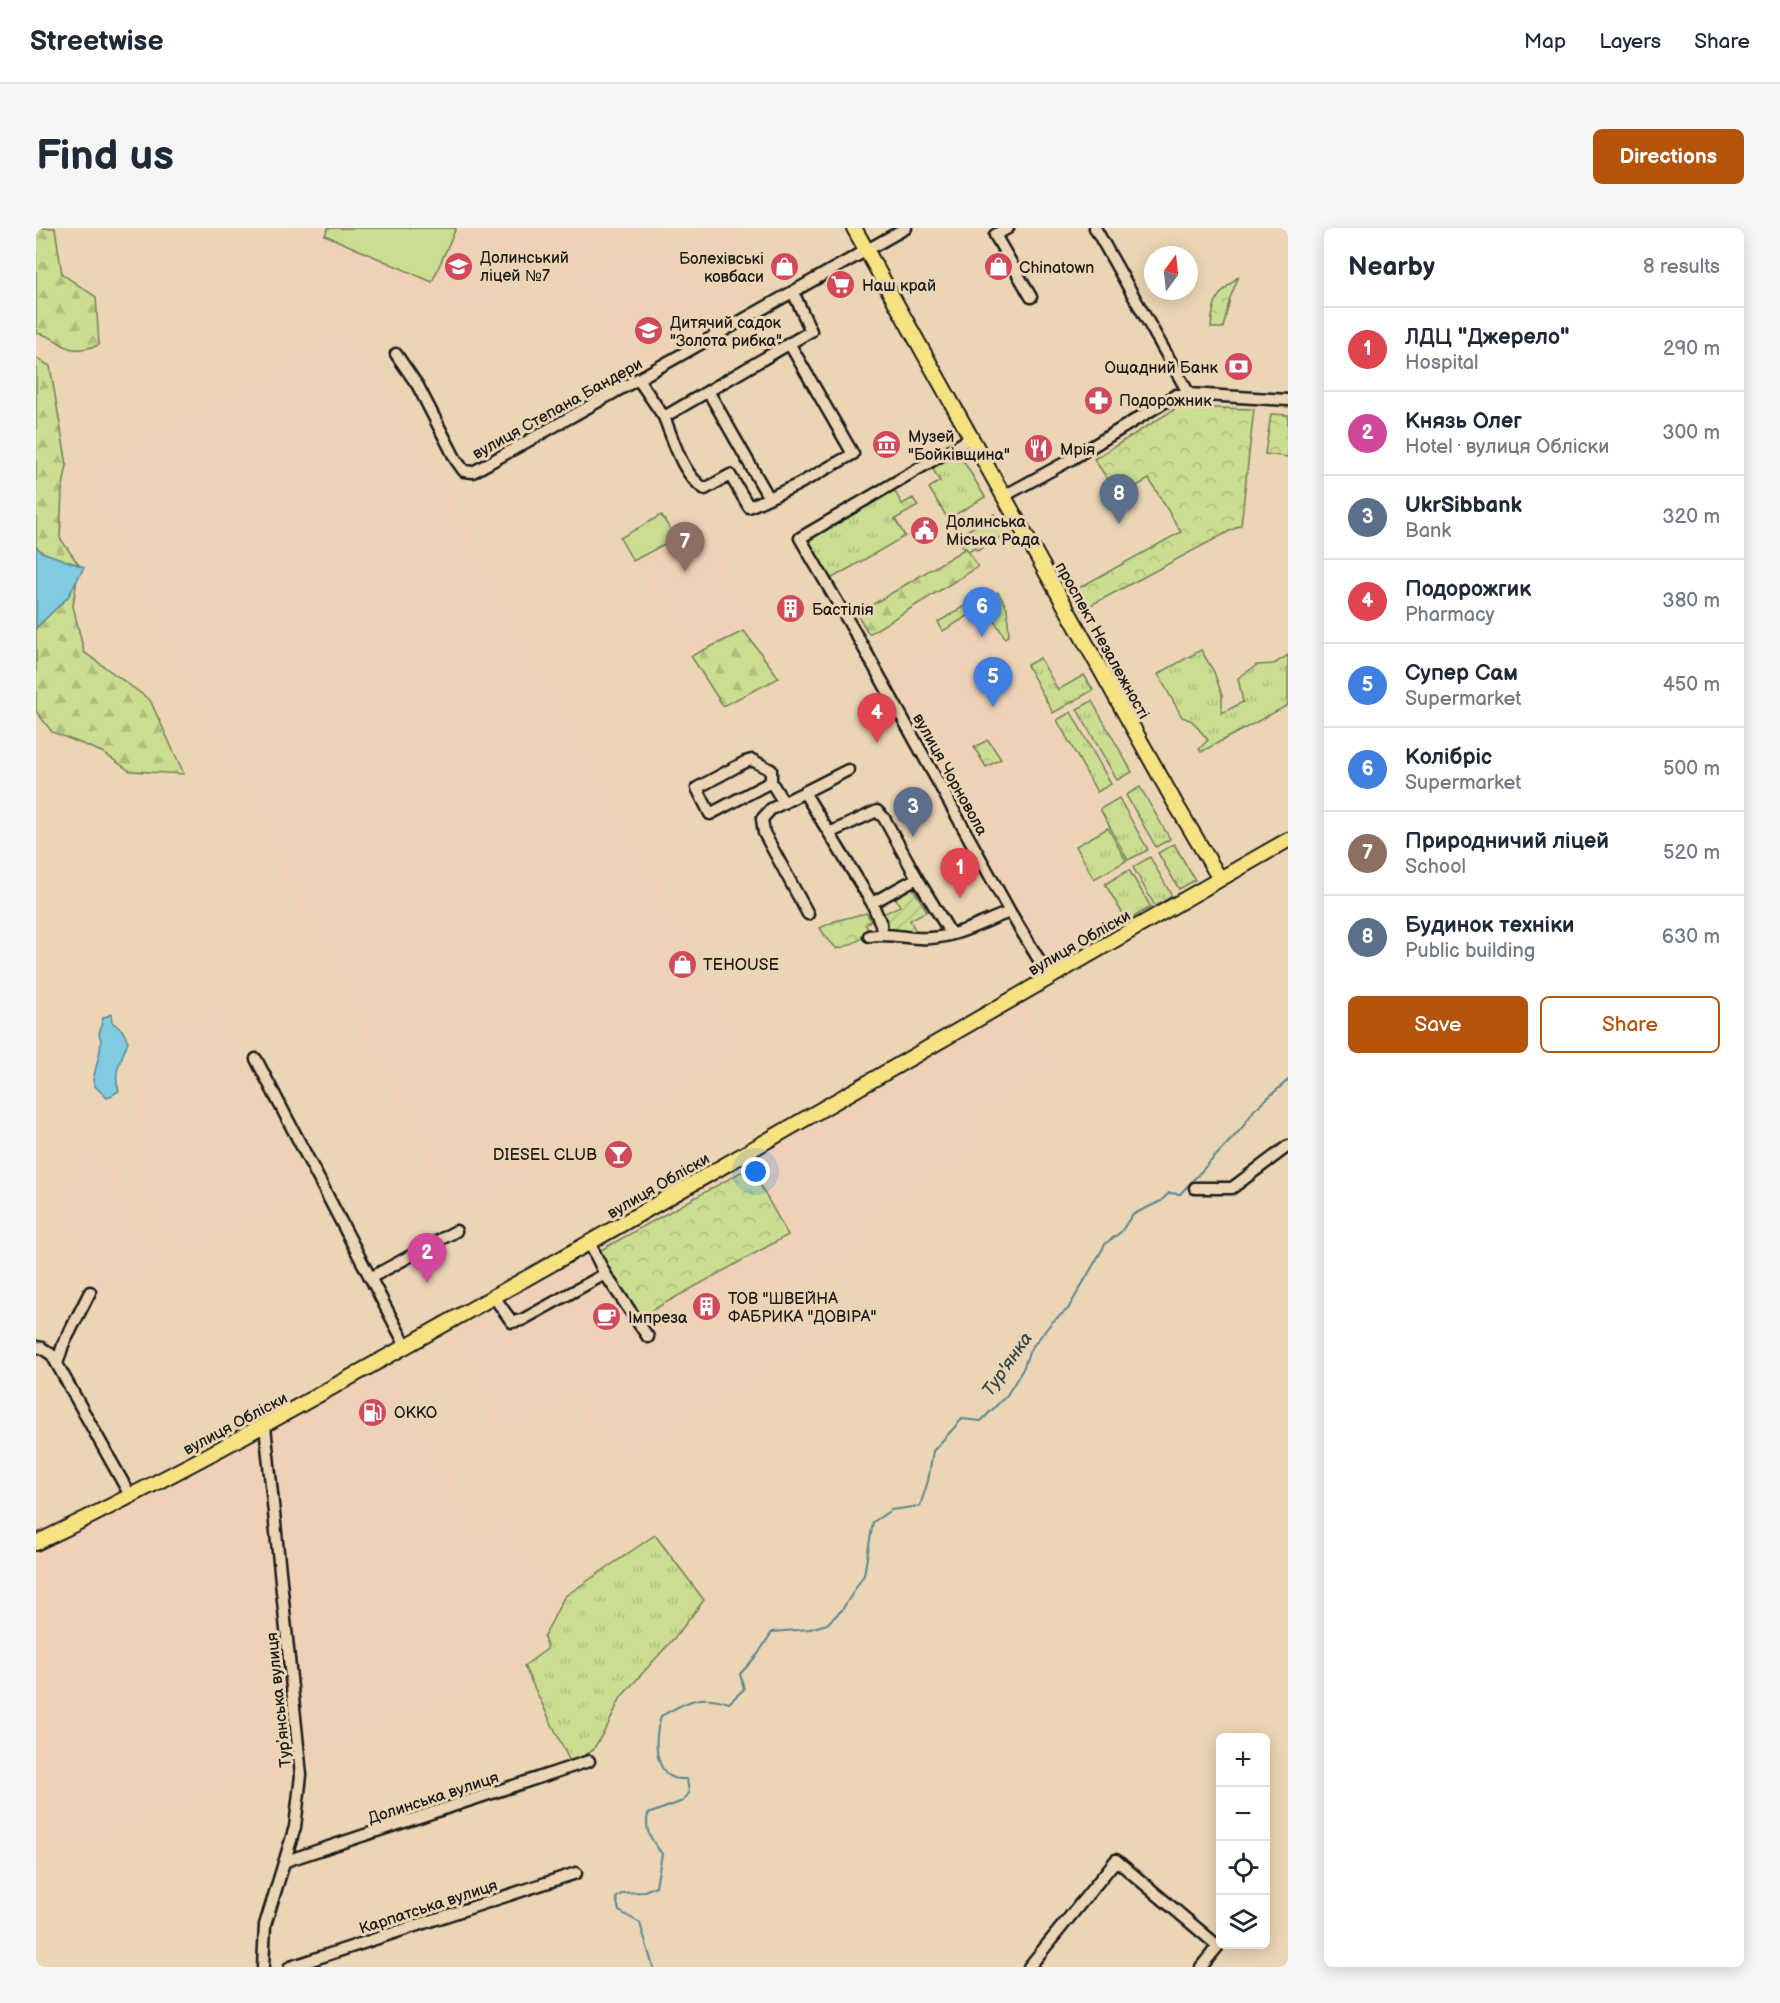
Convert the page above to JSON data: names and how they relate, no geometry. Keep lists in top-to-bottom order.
{
  "streets": {
    "main road": ["проспект Незалежності", "вулиця Обліски"],
    "street": [
      "вулиця Степана Бандери",
      "вулиця Чорновола",
      "Турʼянська вулиця",
      "Долинська вулиця",
      "Карпатська вулиця"
    ]
  },
  "crossings": [
    ["вулиця Степана Бандери", "проспект Незалежності"],
    ["проспект Незалежності", "вулиця Чорновола"],
    ["проспект Незалежності", "вулиця Обліски"],
    ["вулиця Чорновола", "вулиця Обліски"],
    ["вулиця Обліски", "Турʼянська вулиця"],
    ["Турʼянська вулиця", "Долинська вулиця"]
  ],
  "water": ["Тур'янка"],
  "places": {
    "school or university": ["Долинський ліцей №7", "Дитячий садок \"Золота рибка\""],
    "shop": ["Болехівські ковбаси", "Chinatown", "TEHOUSE"],
    "supermarket": ["Наш край"],
    "bank": ["Ощадний Банк"],
    "pharmacy": ["Подорожник"],
    "museum": ["Музей \"Бойківщина\""],
    "restaurant": ["Мрія"],
    "public building": ["Долинська Міська Рада"],
    "building": ["Бастілія", "ТОВ \"ШВЕЙНА ФАБРИКА \"ДОВІРА\""],
    "bar": ["DIESEL CLUB"],
    "cafe": ["Імпреза"],
    "fuel station": ["ОККО"]
  },
  "north": "top",
  "page": {
    "header": "Streetwise",
    "nav": ["Map", "Layers", "Share"],
    "buttons": [
      "Directions",
      ["Save", "Share"]
    ],
    "title": "Find us",
    "heading": ["Nearby", "8 results"],
    "list": [
      {
        "mark": "1",
        "name": "ЛДЦ \"Джерело\"",
        "note": "Hospital",
        "value": "290 m"
      },
      {
        "mark": "2",
        "name": "Князь Олег",
        "note": "Hotel · вулиця Обліски",
        "value": "300 m"
      },
      {
        "mark": "3",
        "name": "UkrSibbank",
        "note": "Bank",
        "value": "320 m"
      },
      {
        "mark": "4",
        "name": "Подорожгик",
        "note": "Pharmacy",
        "value": "380 m"
      },
      {
        "mark": "5",
        "name": "Супер Сам",
        "note": "Supermarket",
        "value": "450 m"
      },
      {
        "mark": "6",
        "name": "Колібріс",
        "note": "Supermarket",
        "value": "500 m"
      },
      {
        "mark": "7",
        "name": "Природничий ліцей",
        "note": "School",
        "value": "520 m"
      },
      {
        "mark": "8",
        "name": "Будинок техніки",
        "note": "Public building",
        "value": "630 m"
      }
    ],
    "pins": [
      "8",
      "7",
      "6",
      "5",
      "4",
      "3",
      "1",
      "2"
    ],
    "map_buttons": ["+", "−"]
  }
}
